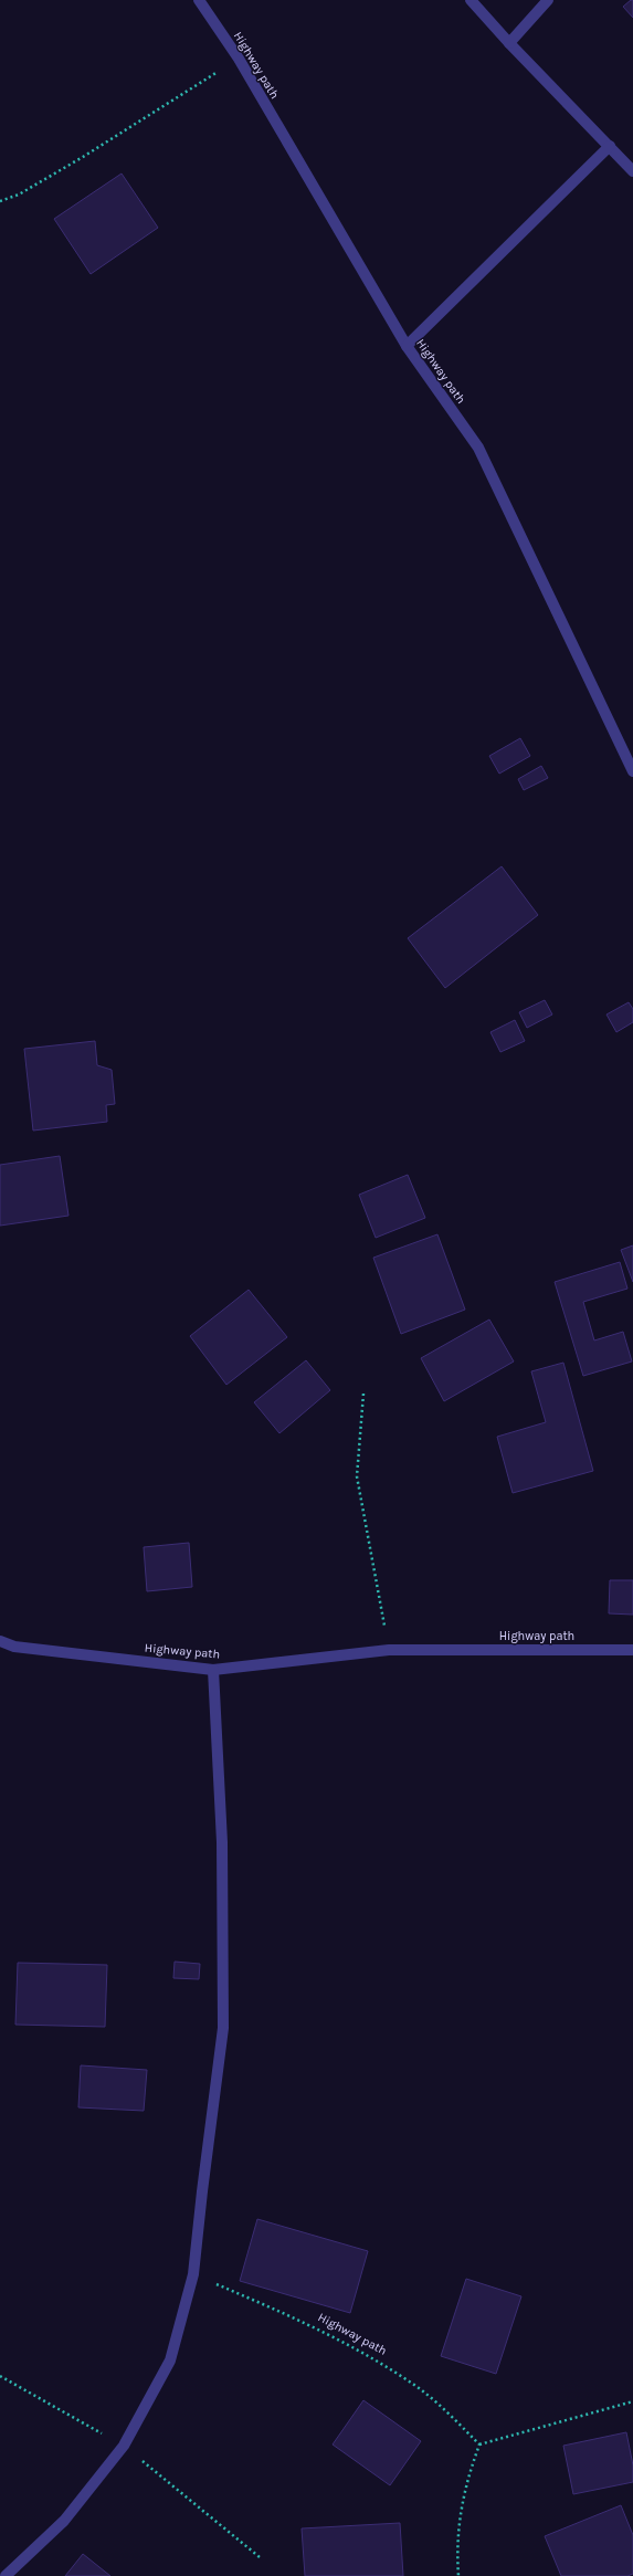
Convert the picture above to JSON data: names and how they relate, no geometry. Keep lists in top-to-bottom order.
{
  "streets": {
    "street": ["Highway path"]
  }
}
